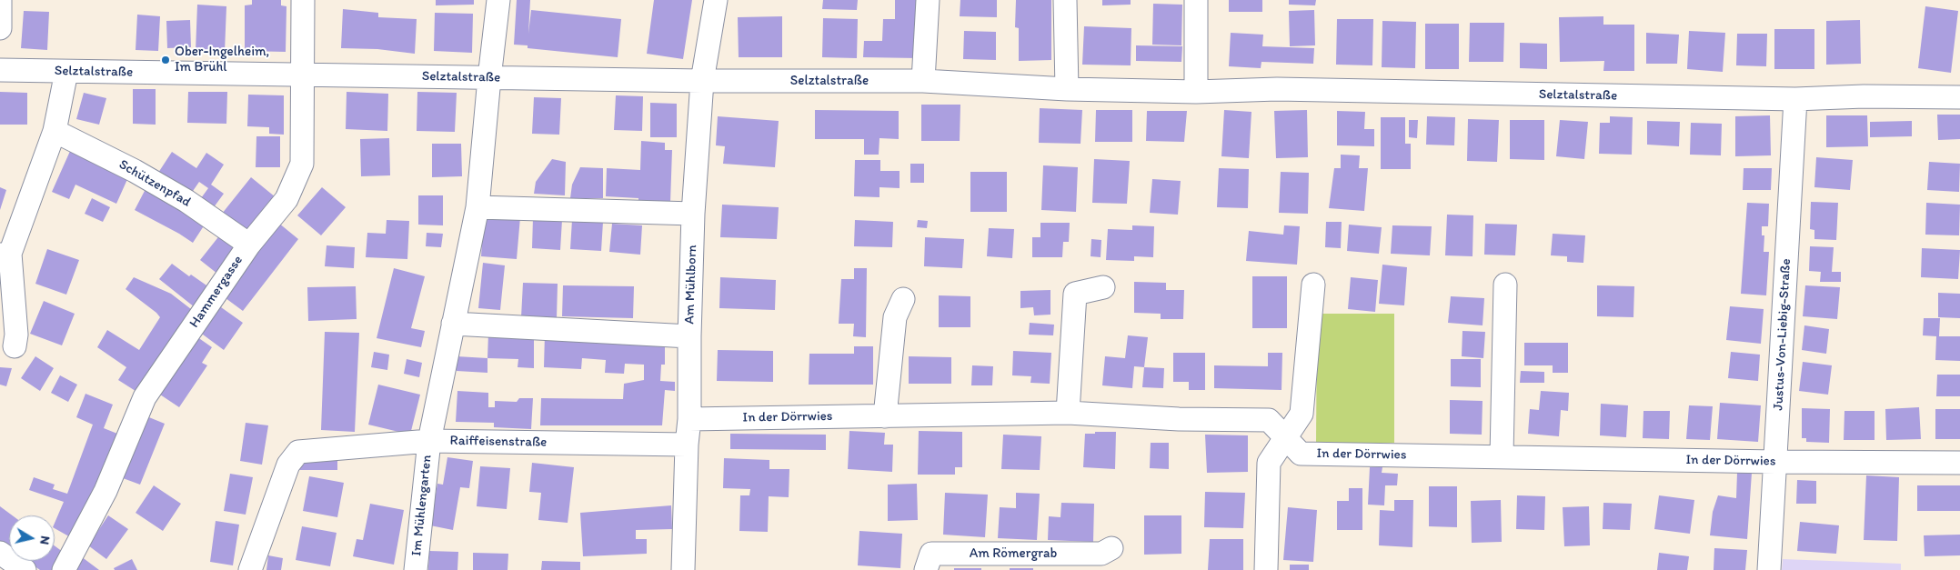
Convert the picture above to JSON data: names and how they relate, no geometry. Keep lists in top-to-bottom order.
{
  "streets": {
    "street": [
      "Selztalstraße",
      "Schützenpfad",
      "Am Mühlborn",
      "Hammergasse",
      "Justus-Von-Liebig-Straße",
      "In der Dörrwies",
      "Raiffeisenstraße",
      "Im Mühlengarten",
      "Am Römergrab"
    ]
  },
  "crossings": [
    ["Selztalstraße", "Am Mühlborn"],
    ["Selztalstraße", "Hammergasse"],
    ["Selztalstraße", "Justus-Von-Liebig-Straße"],
    ["Selztalstraße", "Raiffeisenstraße"],
    ["Schützenpfad", "Hammergasse"],
    ["Am Mühlborn", "In der Dörrwies"],
    ["Am Mühlborn", "Raiffeisenstraße"],
    ["Justus-Von-Liebig-Straße", "In der Dörrwies"],
    ["Raiffeisenstraße", "Im Mühlengarten"]
  ],
  "places": ["Ober-Ingelheim, Im Brühl"],
  "north": "right"
}
